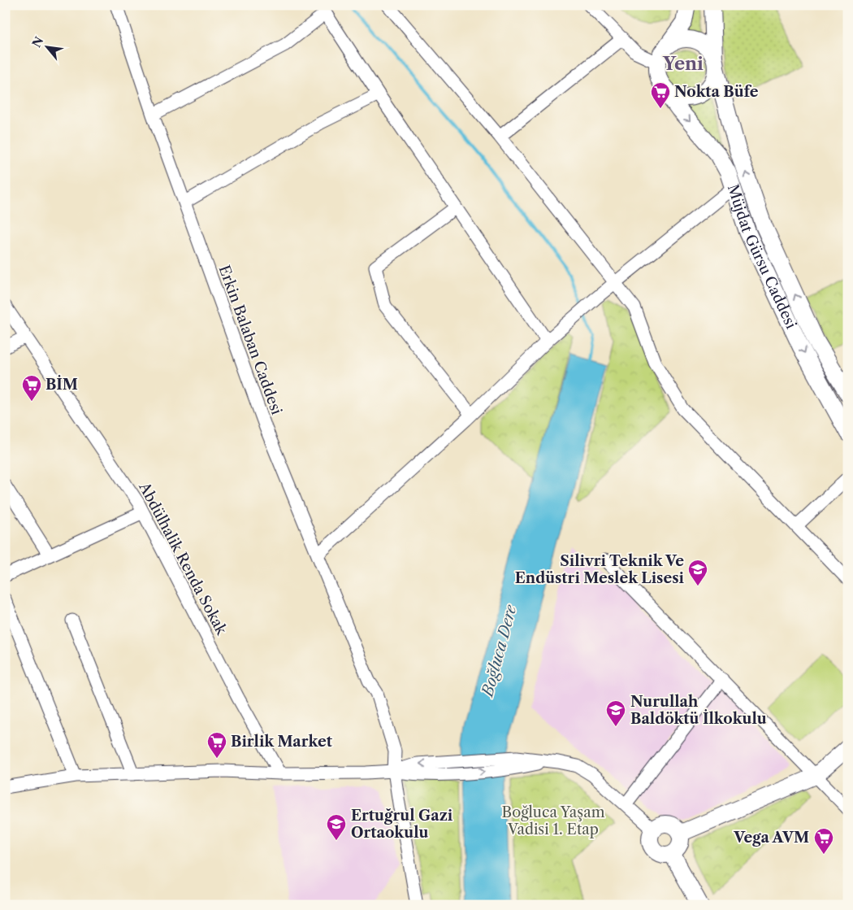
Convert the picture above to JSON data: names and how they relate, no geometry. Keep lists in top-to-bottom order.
{
  "streets": {
    "main road": ["Müjdat Gürsu Caddesi"],
    "street": ["Erkin Balaban Caddesi", "Abdülhalik Renda Sokak"]
  },
  "districts": ["Yeni"],
  "water": ["Boğluca Dere"],
  "parks": ["Boğluca Yaşam Vadisi 1. Etap"],
  "places": {
    "supermarket": [
      "Nokta Büfe",
      "BİM",
      "Birlik Market",
      "Vega AVM"
    ],
    "school or university": ["Silivri Teknik Ve Endüstri Meslek Lisesi", "Nurullah Baldöktü İlkokulu", "Ertuğrul Gazi Ortaokulu"]
  },
  "north": "top left"
}
